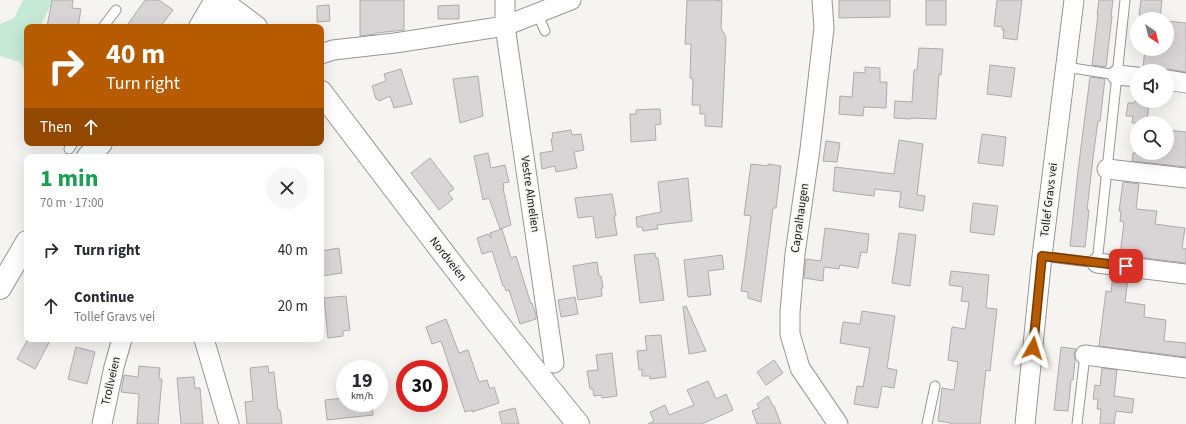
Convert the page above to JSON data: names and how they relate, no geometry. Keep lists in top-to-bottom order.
{
  "streets": {
    "main road": ["Nordveien"],
    "street": [
      "Vestre Almelien",
      "Tollef Gravs vei",
      "Capralhaugen",
      "Trollveien"
    ]
  },
  "north": "bottom right",
  "page": {
    "turn": ["40 m", "Turn right"],
    "then": "Then",
    "heading": ["1 min", "70 m · 17:00"],
    "list": [
      {
        "name": "Turn right",
        "value": "40 m"
      },
      {
        "name": "Continue",
        "note": "Tollef Gravs vei",
        "value": "20 m"
      }
    ],
    "speed": "19 km/h",
    "limit": "30"
  }
}
